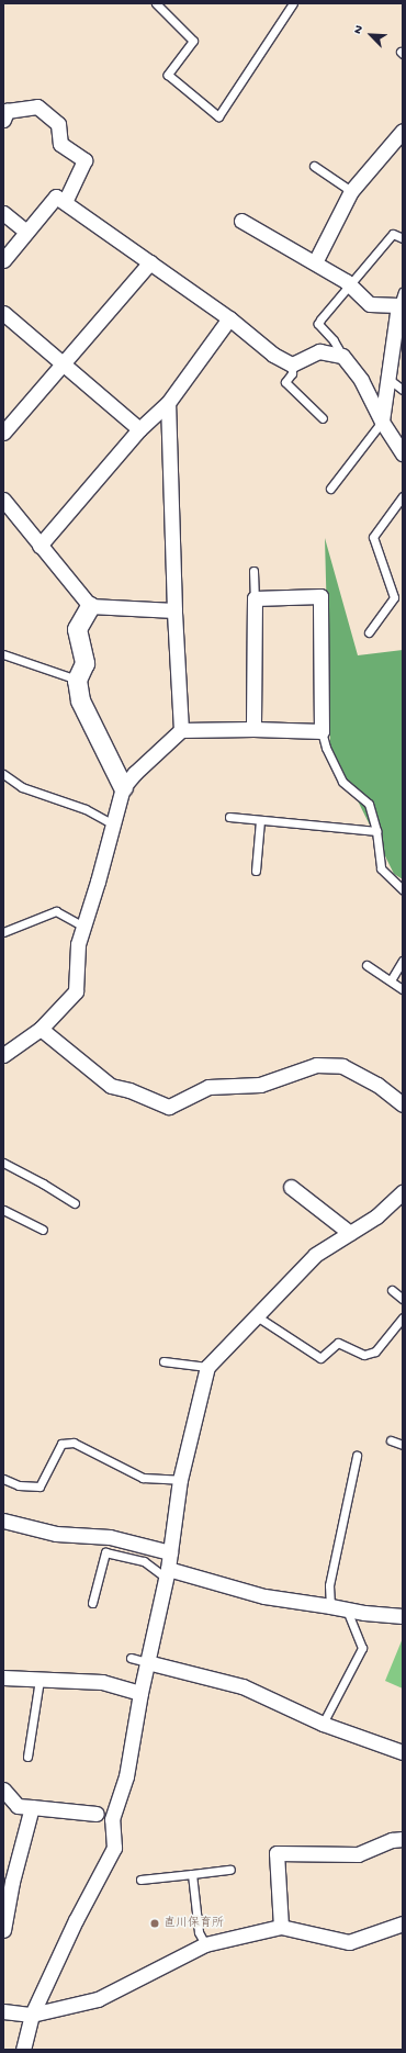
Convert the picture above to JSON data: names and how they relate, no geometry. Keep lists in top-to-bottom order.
{
  "places": ["直川保育所"],
  "north": "top left"
}
